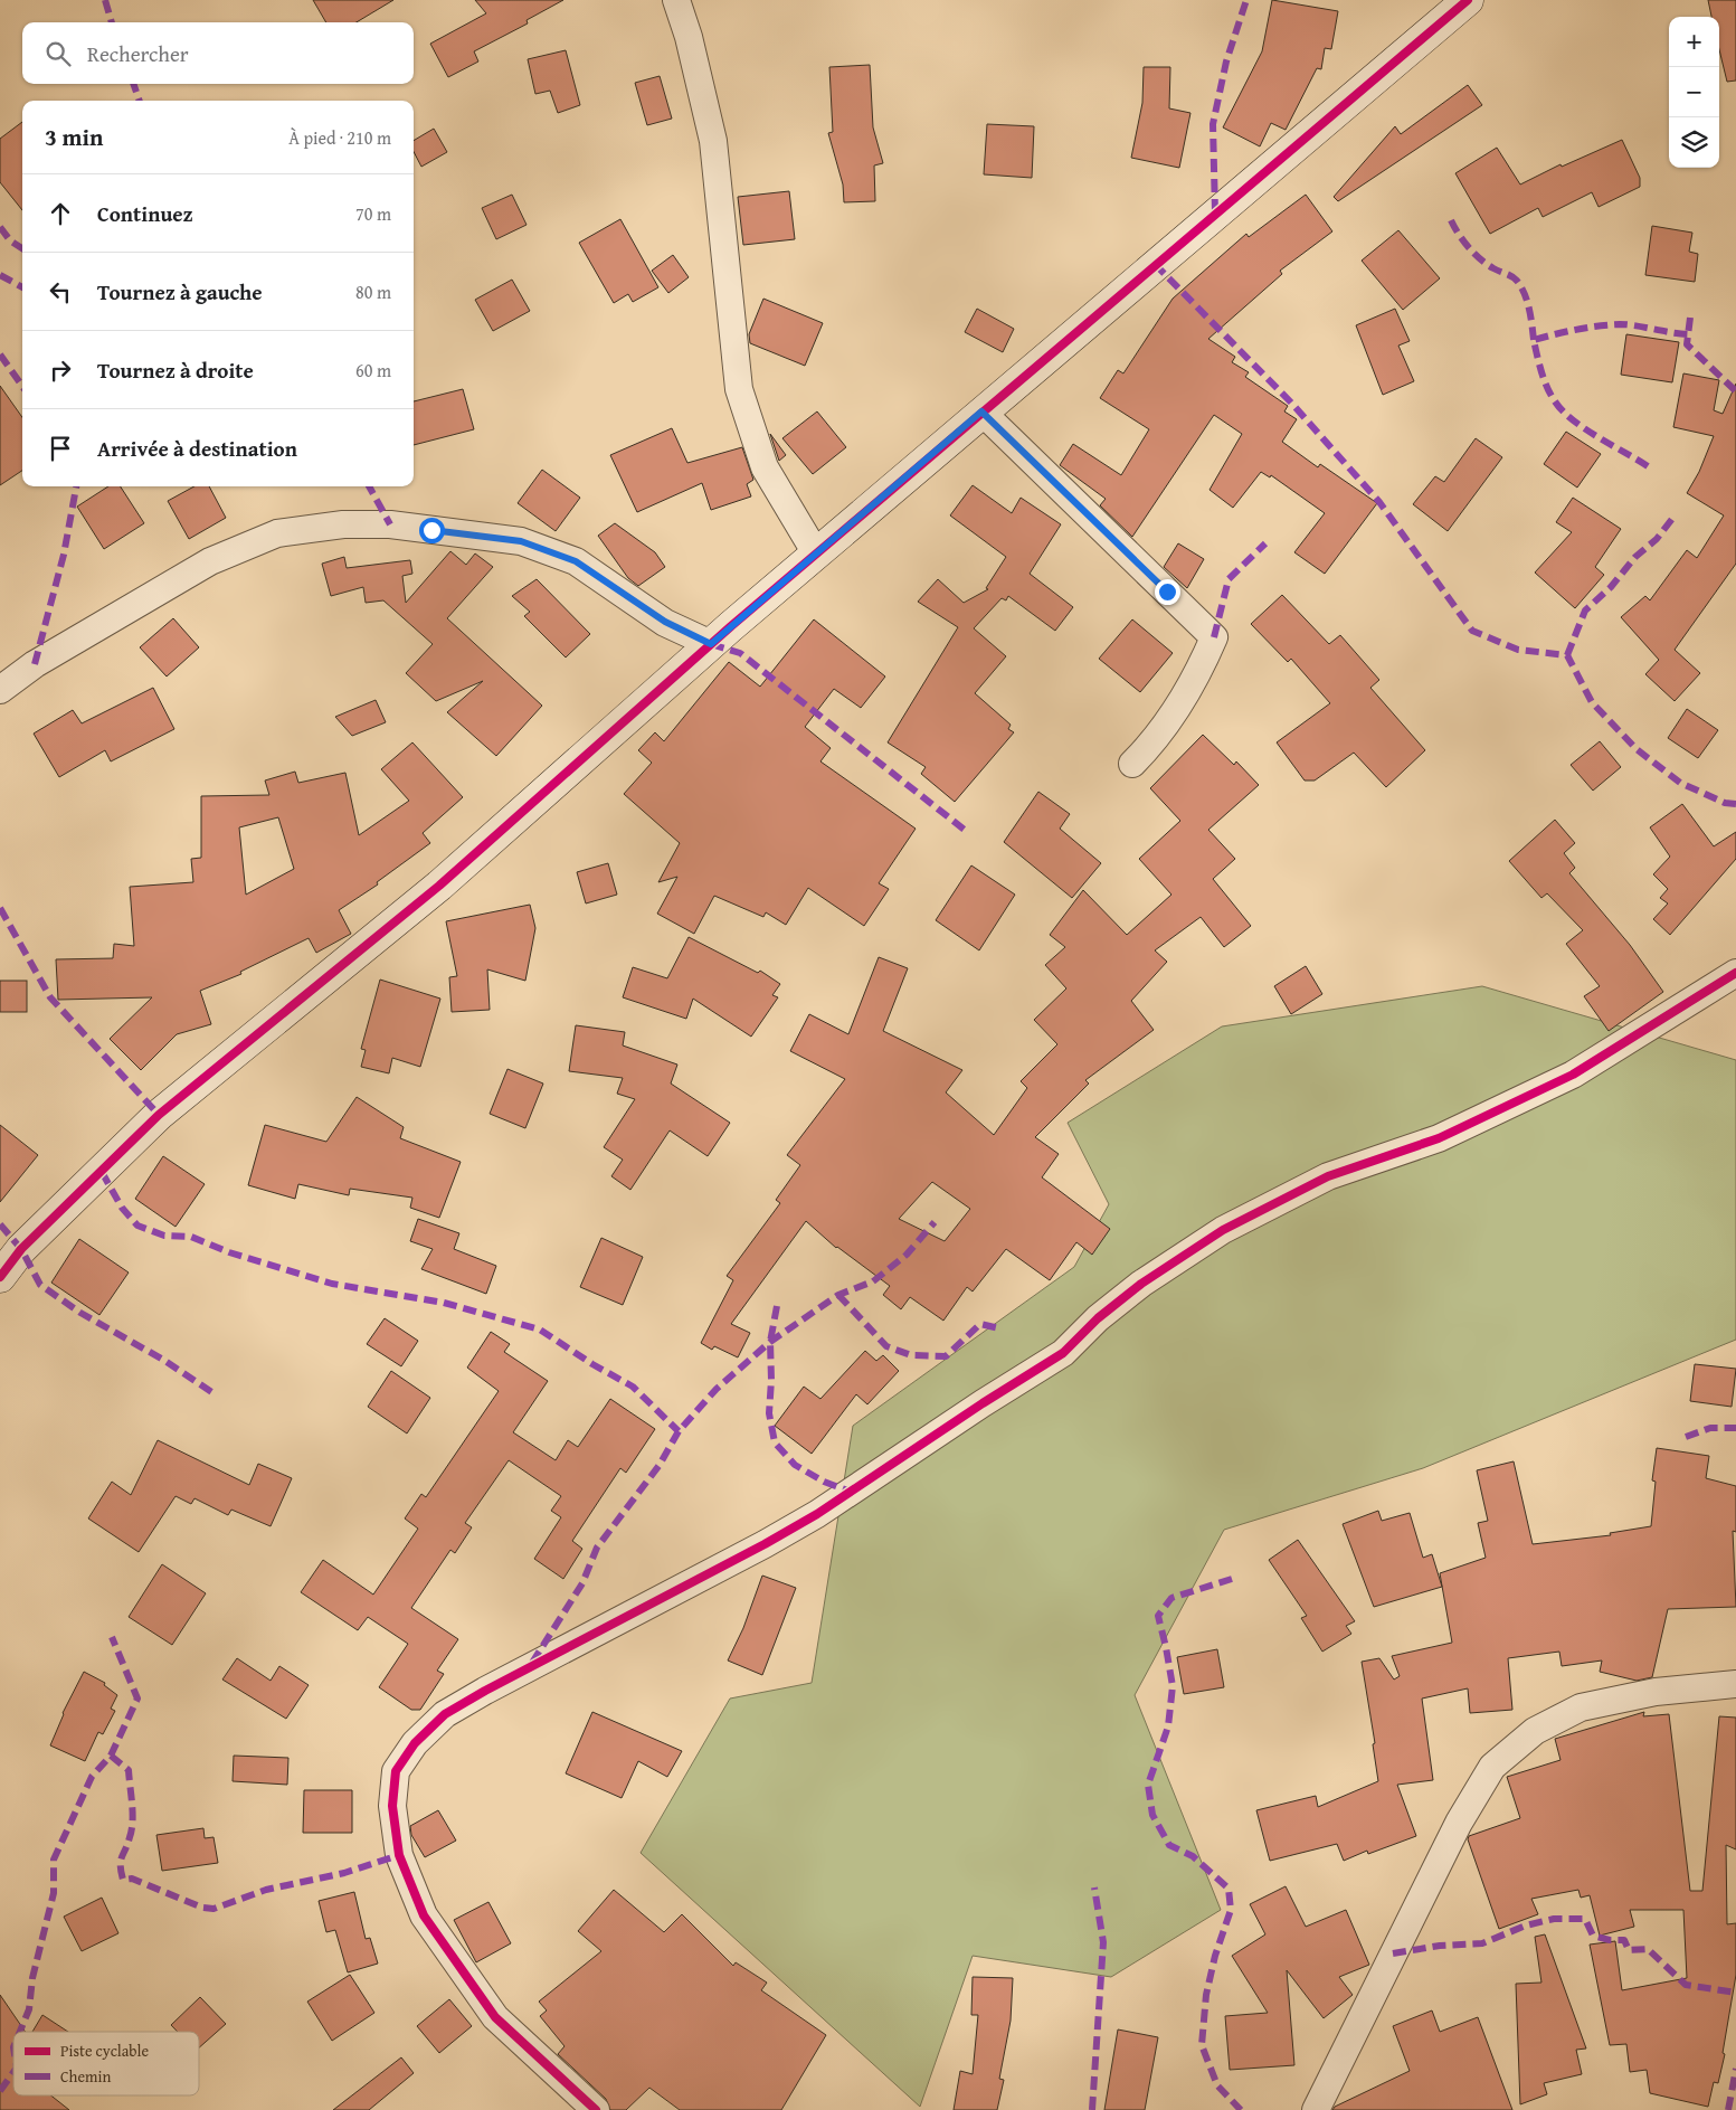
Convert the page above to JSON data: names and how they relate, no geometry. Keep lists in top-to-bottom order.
{
  "legend": ["Piste cyclable", "Chemin"],
  "page": {
    "map_buttons": ["+", "−"],
    "search": "Rechercher",
    "heading": ["3 min", "À pied · 210 m"],
    "list": [
      ["Continuez", "70 m"],
      ["Tournez à gauche", "80 m"],
      ["Tournez à droite", "60 m"],
      "Arrivée à destination"
    ]
  }
}
